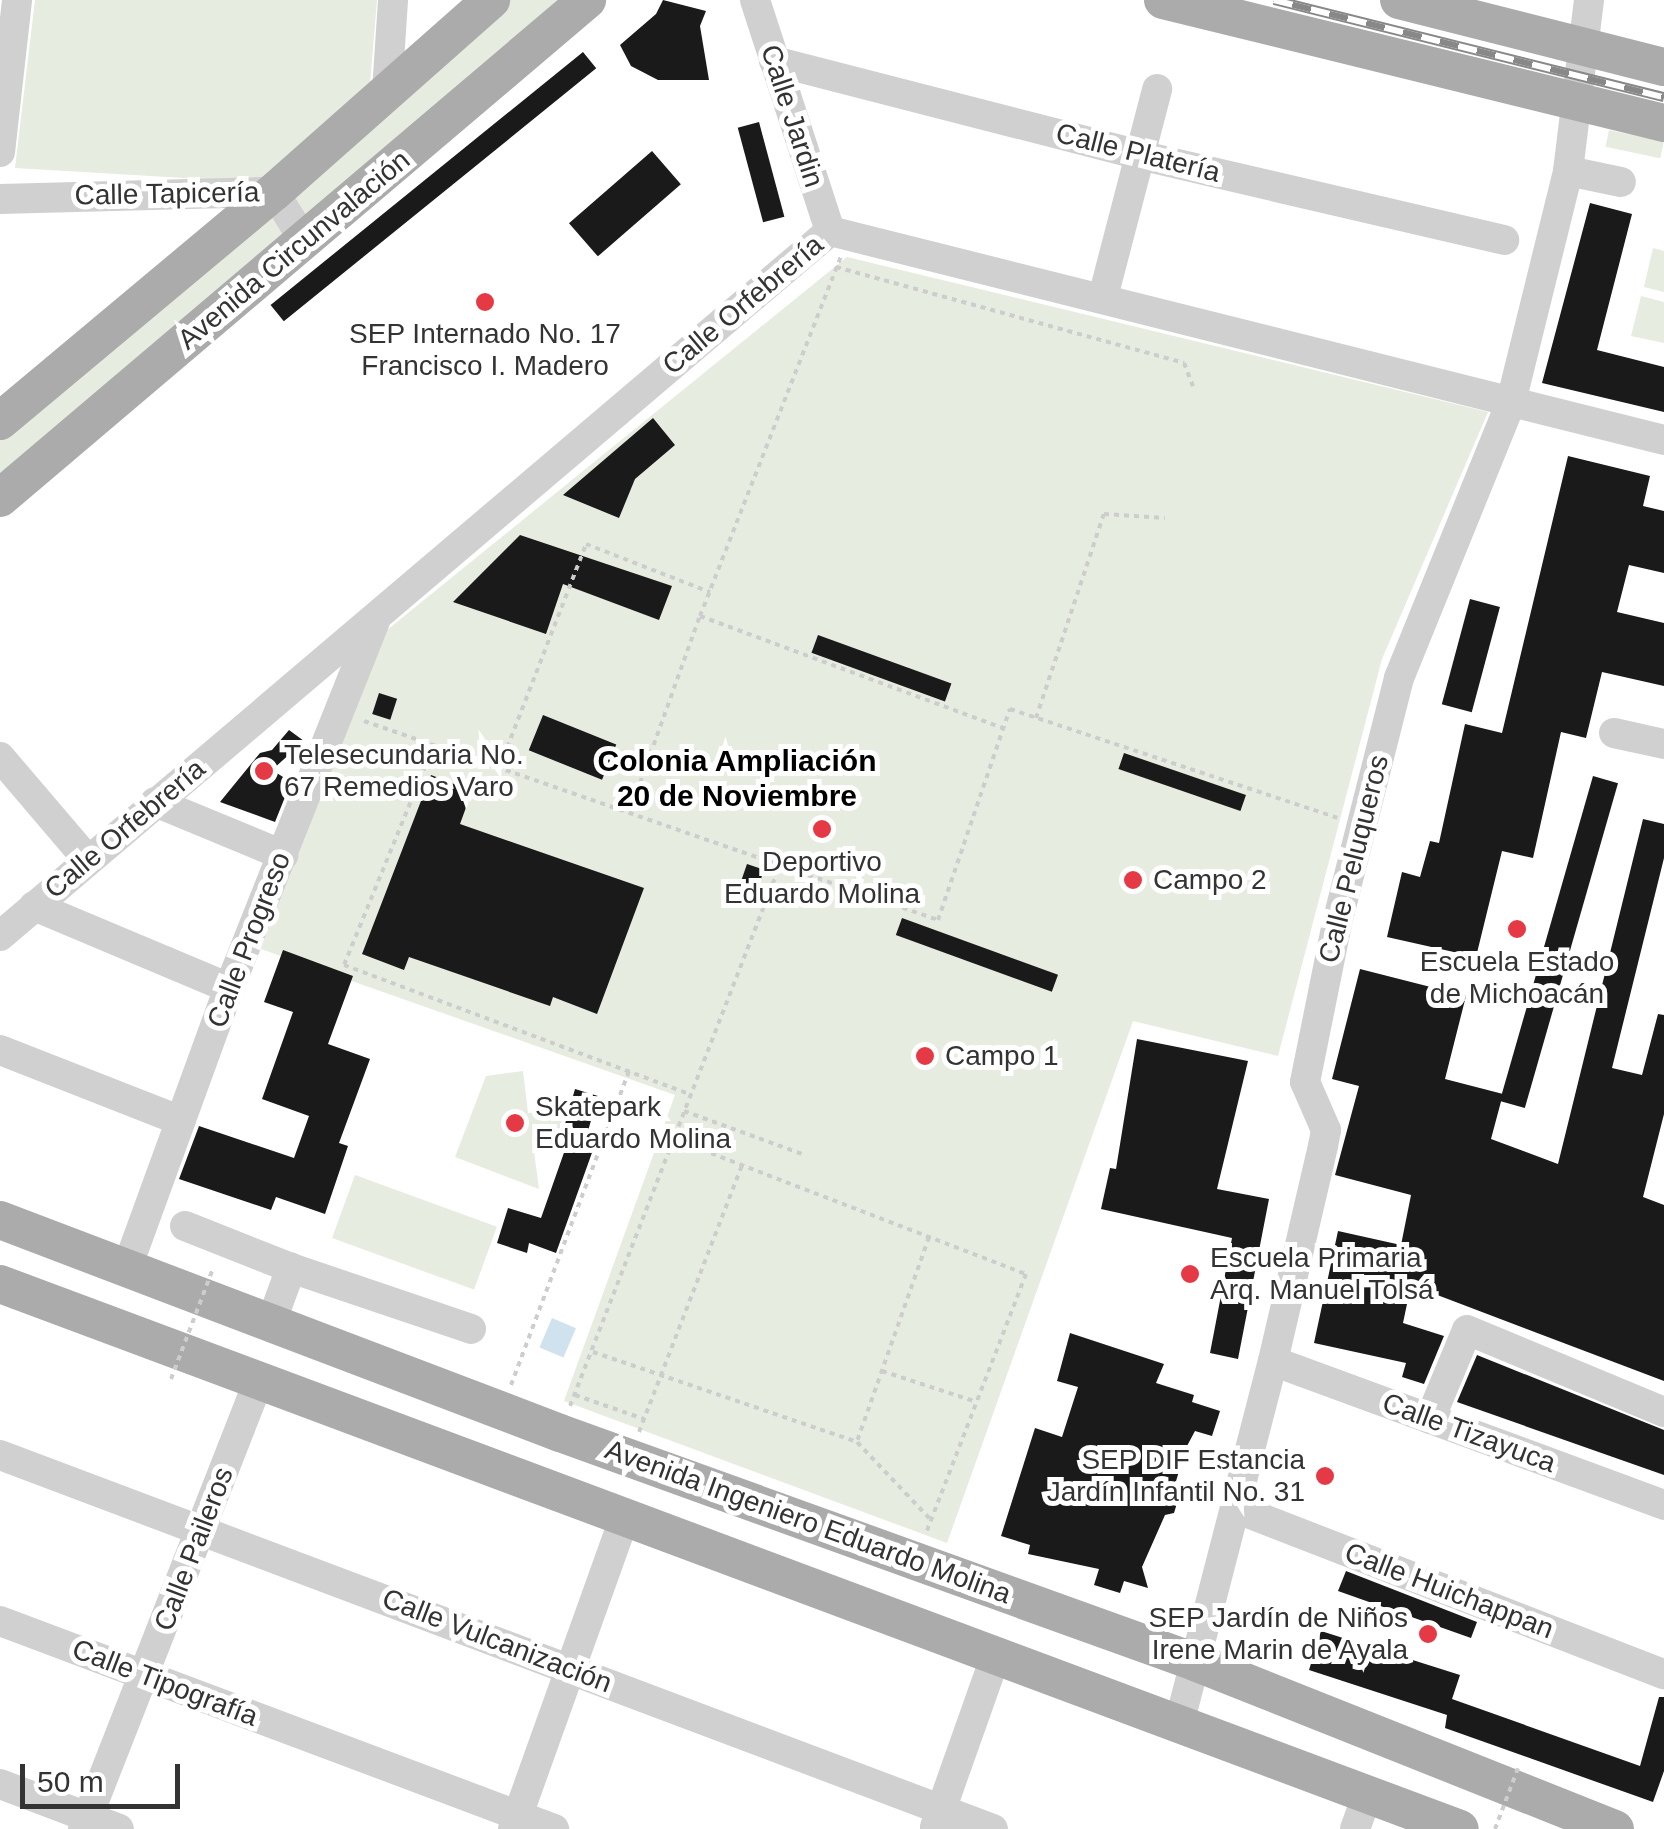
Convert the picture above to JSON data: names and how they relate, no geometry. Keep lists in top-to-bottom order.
{
  "streets": {
    "main road": ["Avenida Circunvalación", "Avenida Ingeniero Eduardo Molina"],
    "street": [
      "Calle Jardin",
      "Calle Platería",
      "Calle Tapicería",
      "Calle Orfebrería",
      "Calle Peluqueros",
      "Calle Progreso",
      "Calle Tizayuca",
      "Calle Paileros",
      "Calle Huichappan",
      "Calle Vulcanización",
      "Calle Tipografía"
    ]
  },
  "crossings": [
    ["Calle Jardin", "Calle Platería"],
    ["Calle Jardin", "Calle Orfebrería"],
    ["Calle Tapicería", "Avenida Circunvalación"],
    ["Calle Orfebrería", "Calle Peluqueros"],
    ["Calle Orfebrería", "Calle Progreso"],
    ["Calle Peluqueros", "Calle Tizayuca"],
    ["Calle Peluqueros", "Avenida Ingeniero Eduardo Molina"],
    ["Calle Peluqueros", "Calle Huichappan"],
    ["Calle Progreso", "Avenida Ingeniero Eduardo Molina"],
    ["Avenida Ingeniero Eduardo Molina", "Calle Paileros"],
    ["Calle Paileros", "Calle Vulcanización"],
    ["Calle Paileros", "Calle Tipografía"]
  ],
  "districts": ["Colonia Ampliación 20 de Noviembre"],
  "places": [
    "SEP Internado No. 17 Francisco I. Madero",
    "Telesecundaria No. 67 Remedios Varo",
    "Deportivo Eduardo Molina",
    "Campo 2",
    "Escuela Estado de Michoacán",
    "Campo 1",
    "Skatepark Eduardo Molina",
    "Escuela Primaria Arq. Manuel Tolsá",
    "SEP DIF Estancia Jardín Infantil No. 31",
    "SEP Jardín de Niños Irene Marin de Ayala"
  ],
  "scale_bar": "50 m"
}
